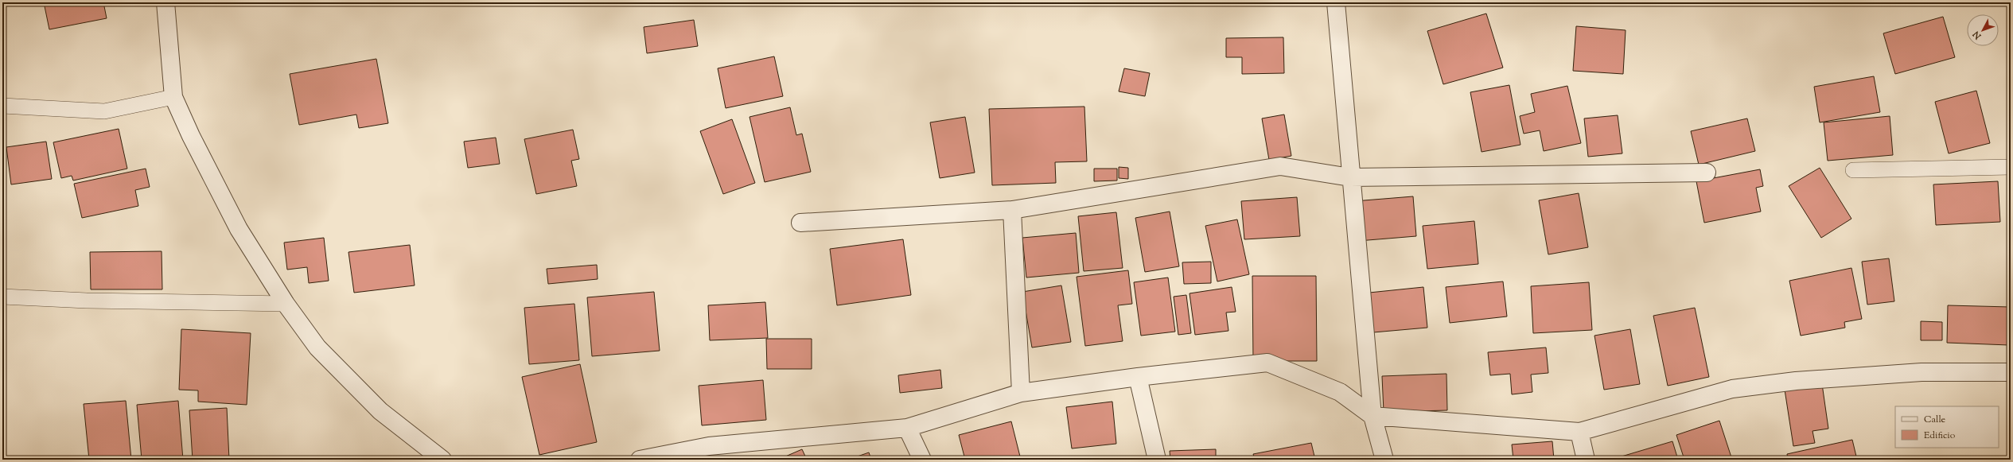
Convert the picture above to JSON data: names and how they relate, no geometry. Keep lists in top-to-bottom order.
{
  "legend": ["Calle", "Edificio"],
  "north": "bottom left"
}
